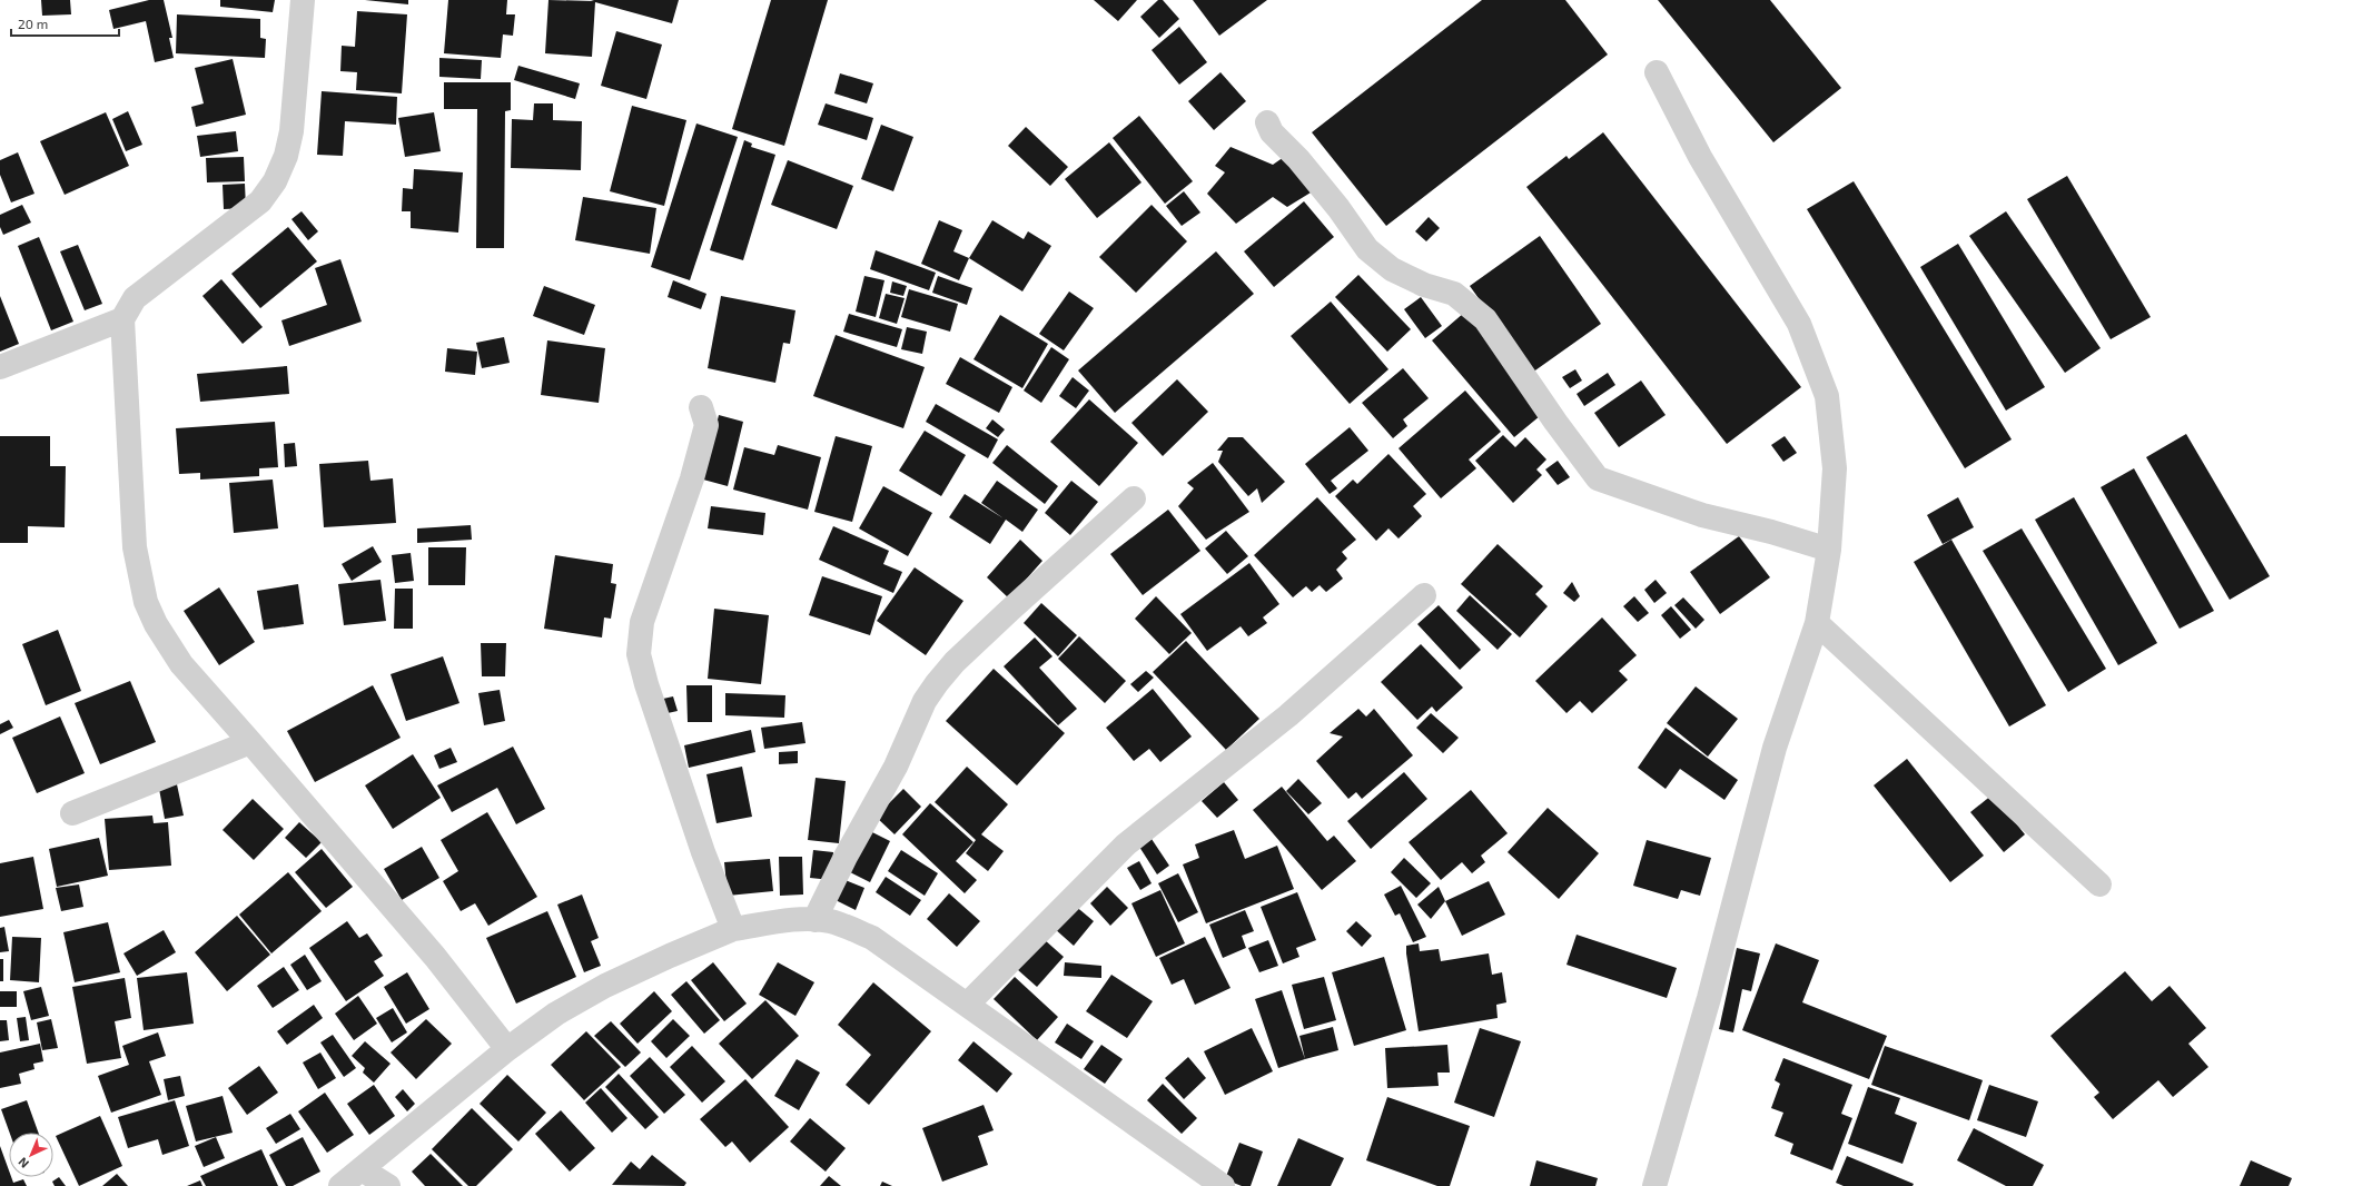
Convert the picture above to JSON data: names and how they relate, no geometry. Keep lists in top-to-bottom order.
{
  "scale_bar": "20 m",
  "north": "bottom left"
}
